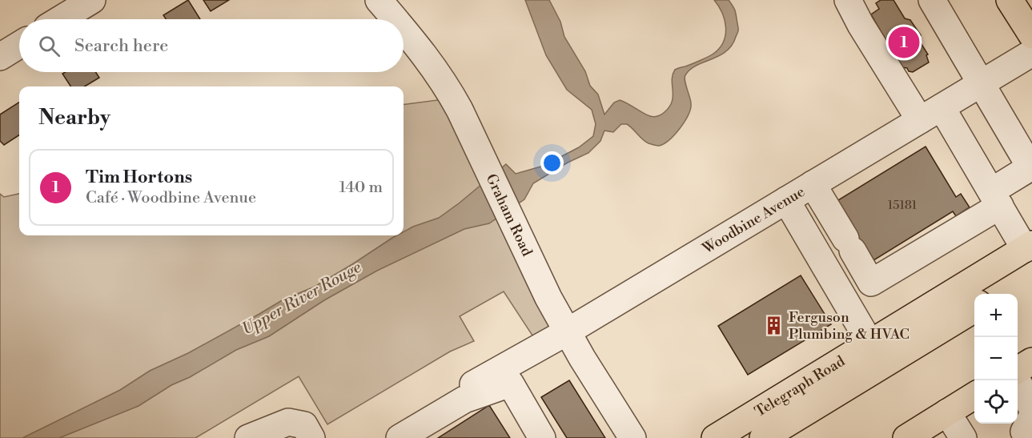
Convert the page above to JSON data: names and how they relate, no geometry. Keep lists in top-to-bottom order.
{
  "streets": {
    "main road": ["Telegraph Road"],
    "street": ["Graham Road", "Woodbine Avenue"]
  },
  "crossings": [
    ["Graham Road", "Woodbine Avenue"]
  ],
  "water": ["Upper River Rouge"],
  "places": {
    "building": ["Ferguson Plumbing & HVAC"]
  },
  "house_numbers": ["15181"],
  "page": {
    "search": "Search here",
    "pins": "1",
    "heading": "Nearby",
    "list": [
      {
        "mark": "1",
        "name": "Tim Hortons",
        "note": "Café · Woodbine Avenue",
        "value": "140 m"
      }
    ],
    "map_buttons": ["+", "−"]
  }
}
